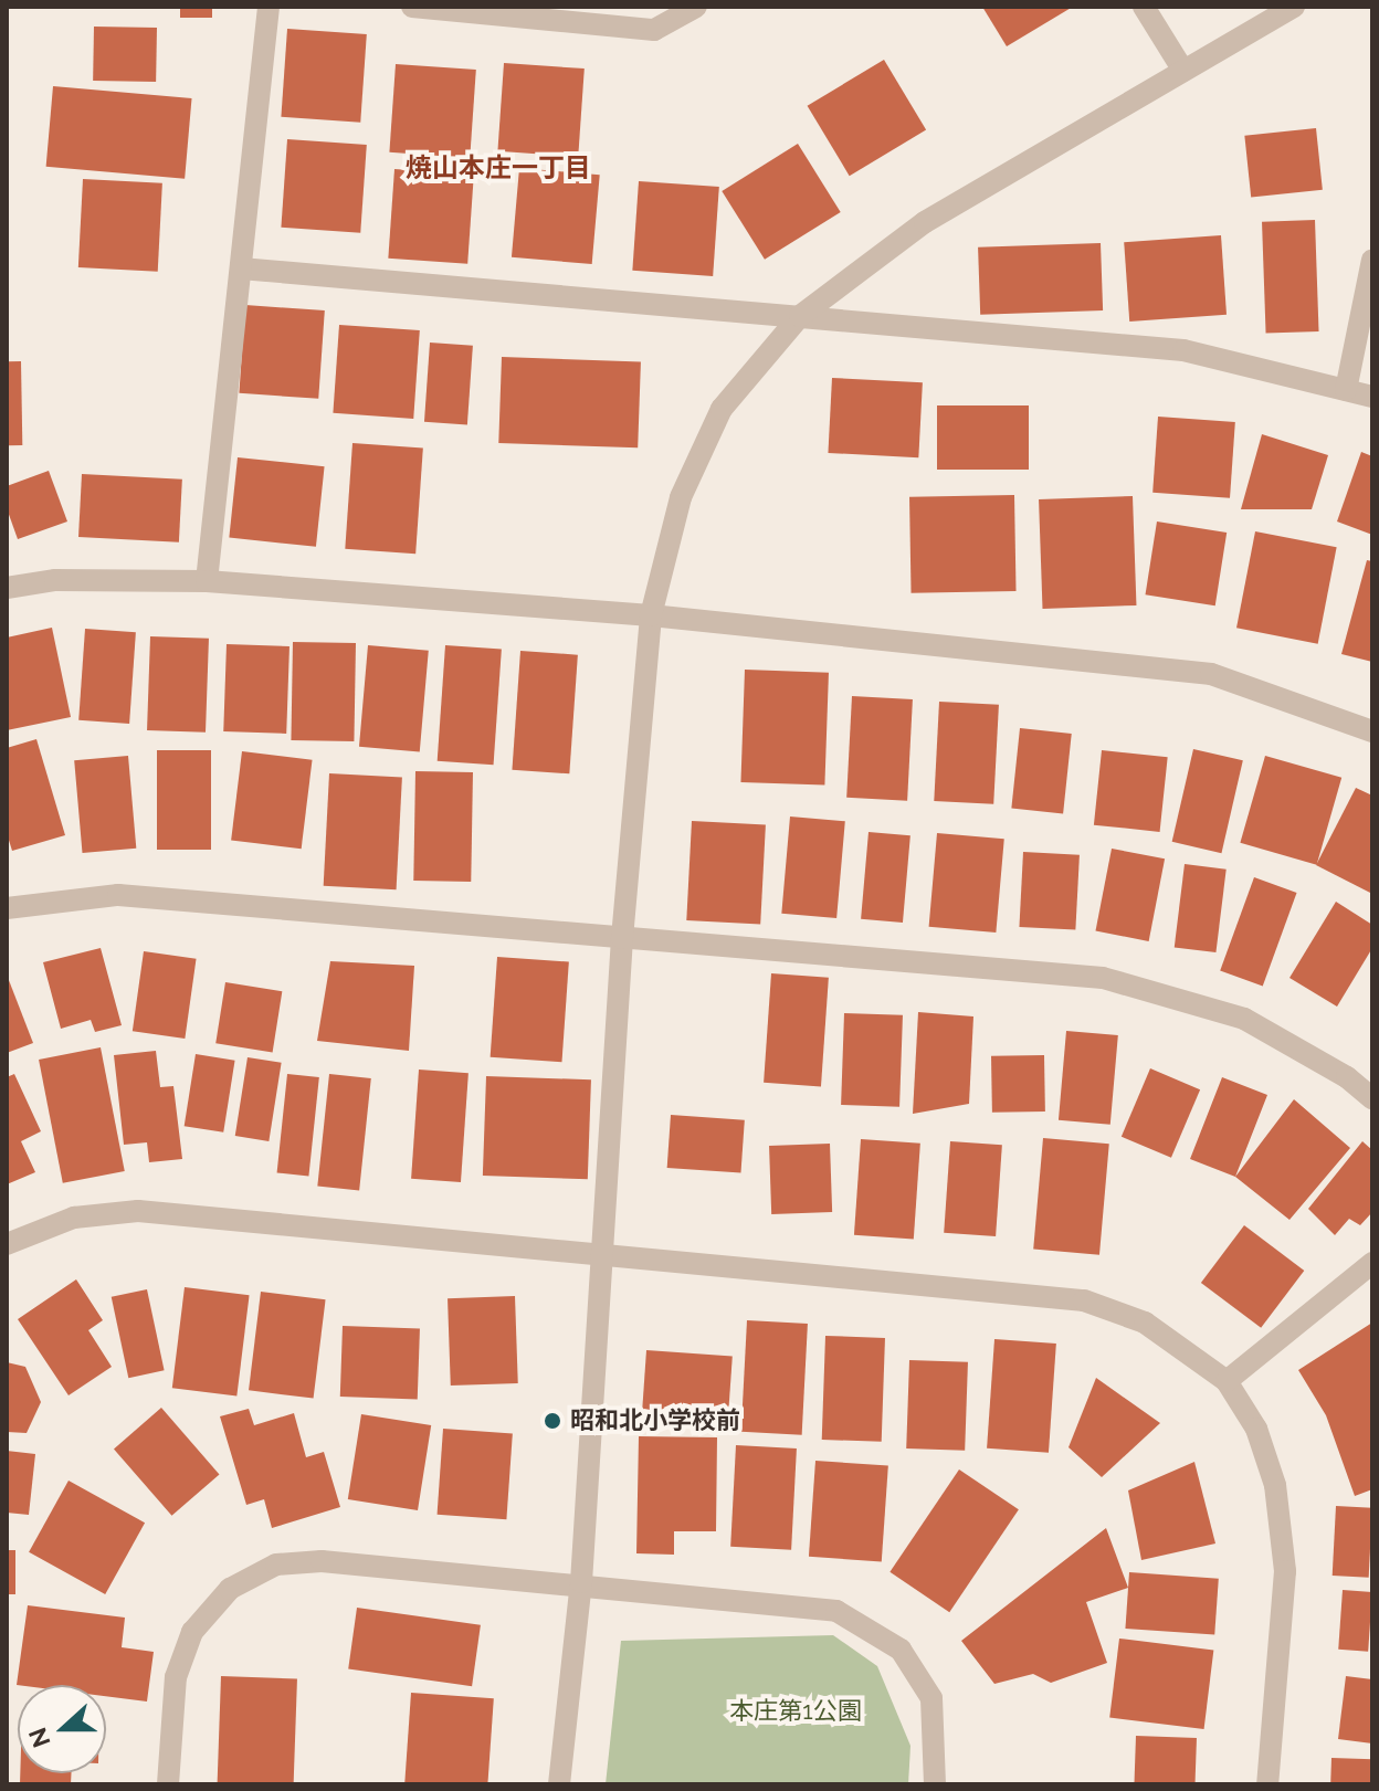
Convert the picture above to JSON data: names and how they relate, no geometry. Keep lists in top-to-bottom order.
{
  "districts": ["焼山本庄一丁目"],
  "parks": ["本庄第1公園"],
  "places": ["昭和北小学校前"],
  "north": "left"
}
